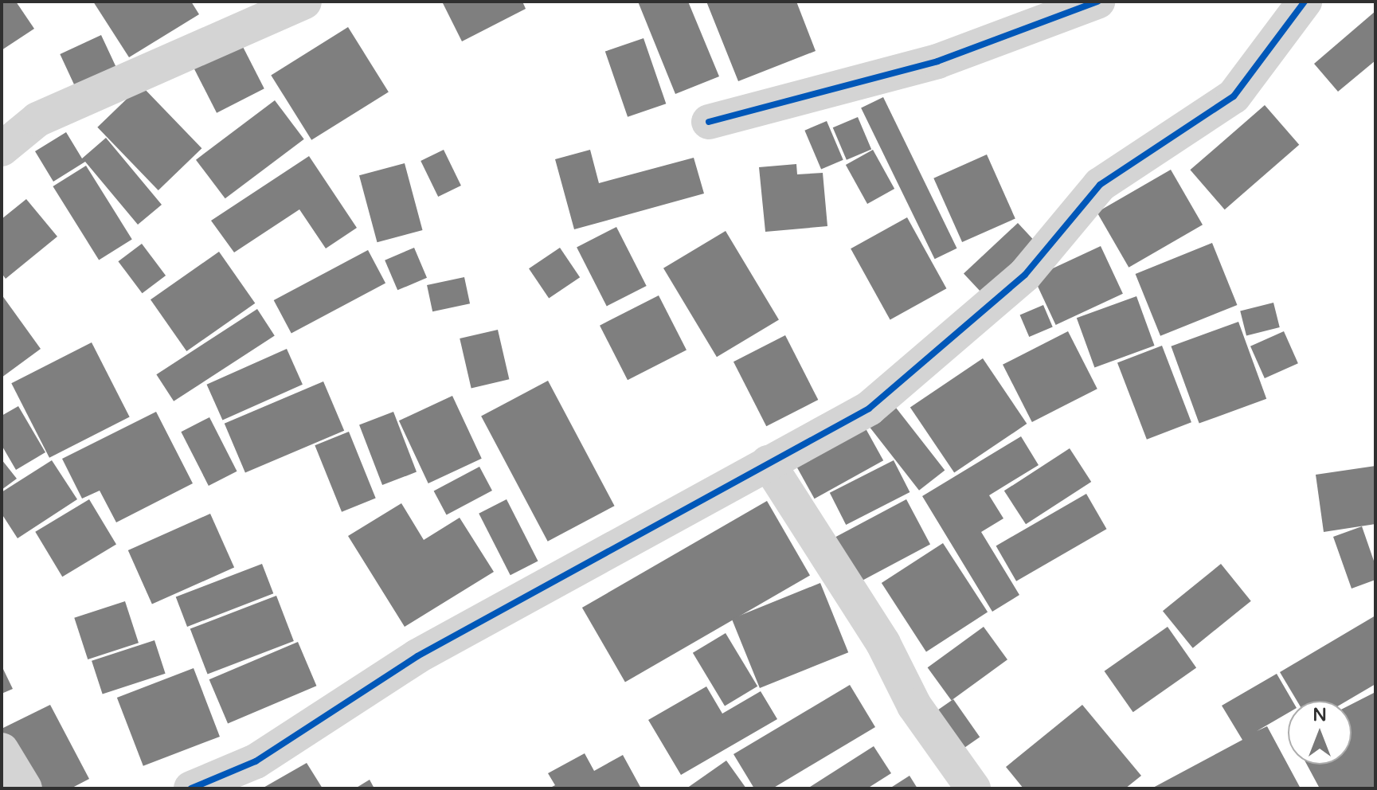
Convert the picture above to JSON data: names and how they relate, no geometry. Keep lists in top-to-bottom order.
{
  "north": "top"
}
